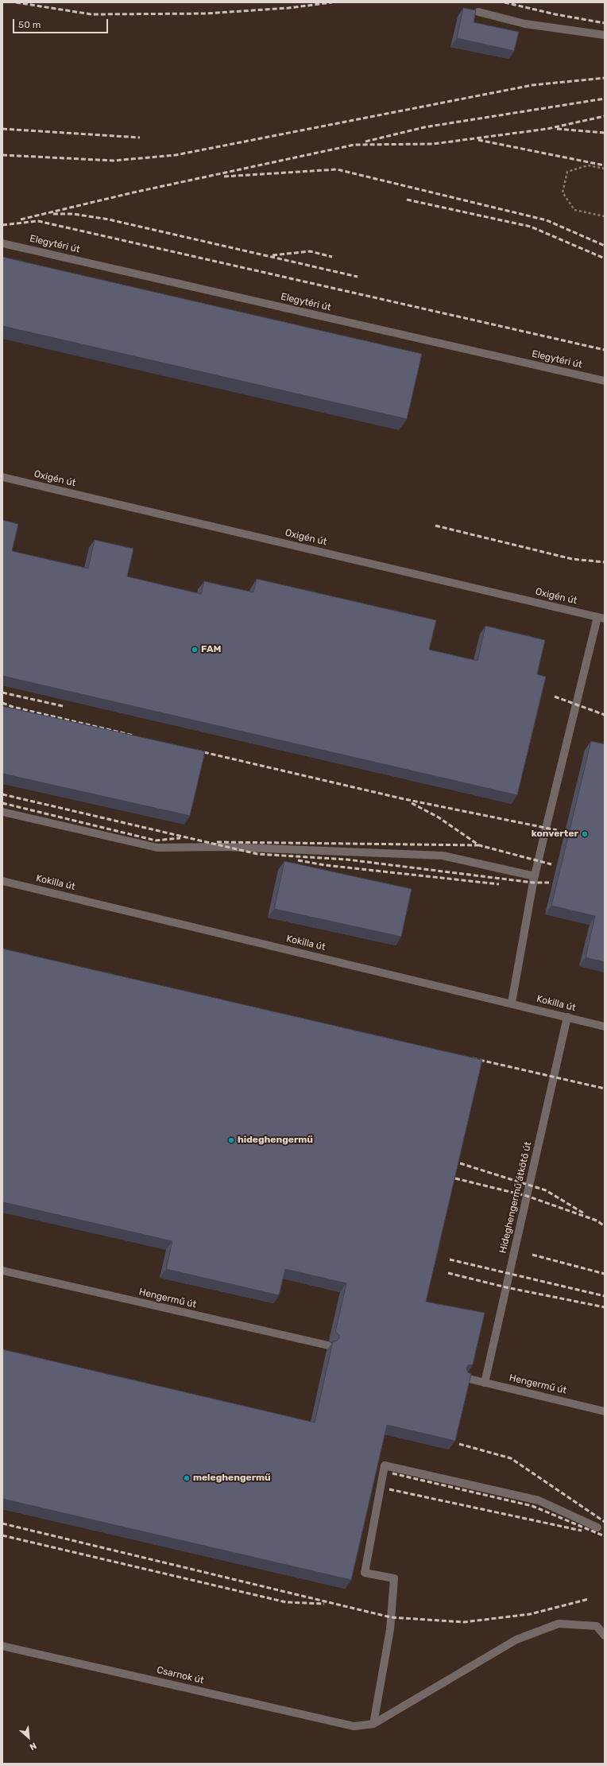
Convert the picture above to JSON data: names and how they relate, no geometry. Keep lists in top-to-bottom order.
{
  "streets": {
    "lane": [
      "Elegytéri út",
      "Oxigén út",
      "Kokilla út",
      "Hideghengermű átkötő út",
      "Hengermű út",
      "Csarnok út"
    ]
  },
  "crossings": [
    ["Kokilla út", "Hideghengermű átkötő út"],
    ["Hideghengermű átkötő út", "Hengermű út"]
  ],
  "places": [
    "FAM",
    "konverter",
    "hideghengermű",
    "meleghengermű"
  ],
  "scale_bar": "50 m",
  "north": "bottom right"
}
